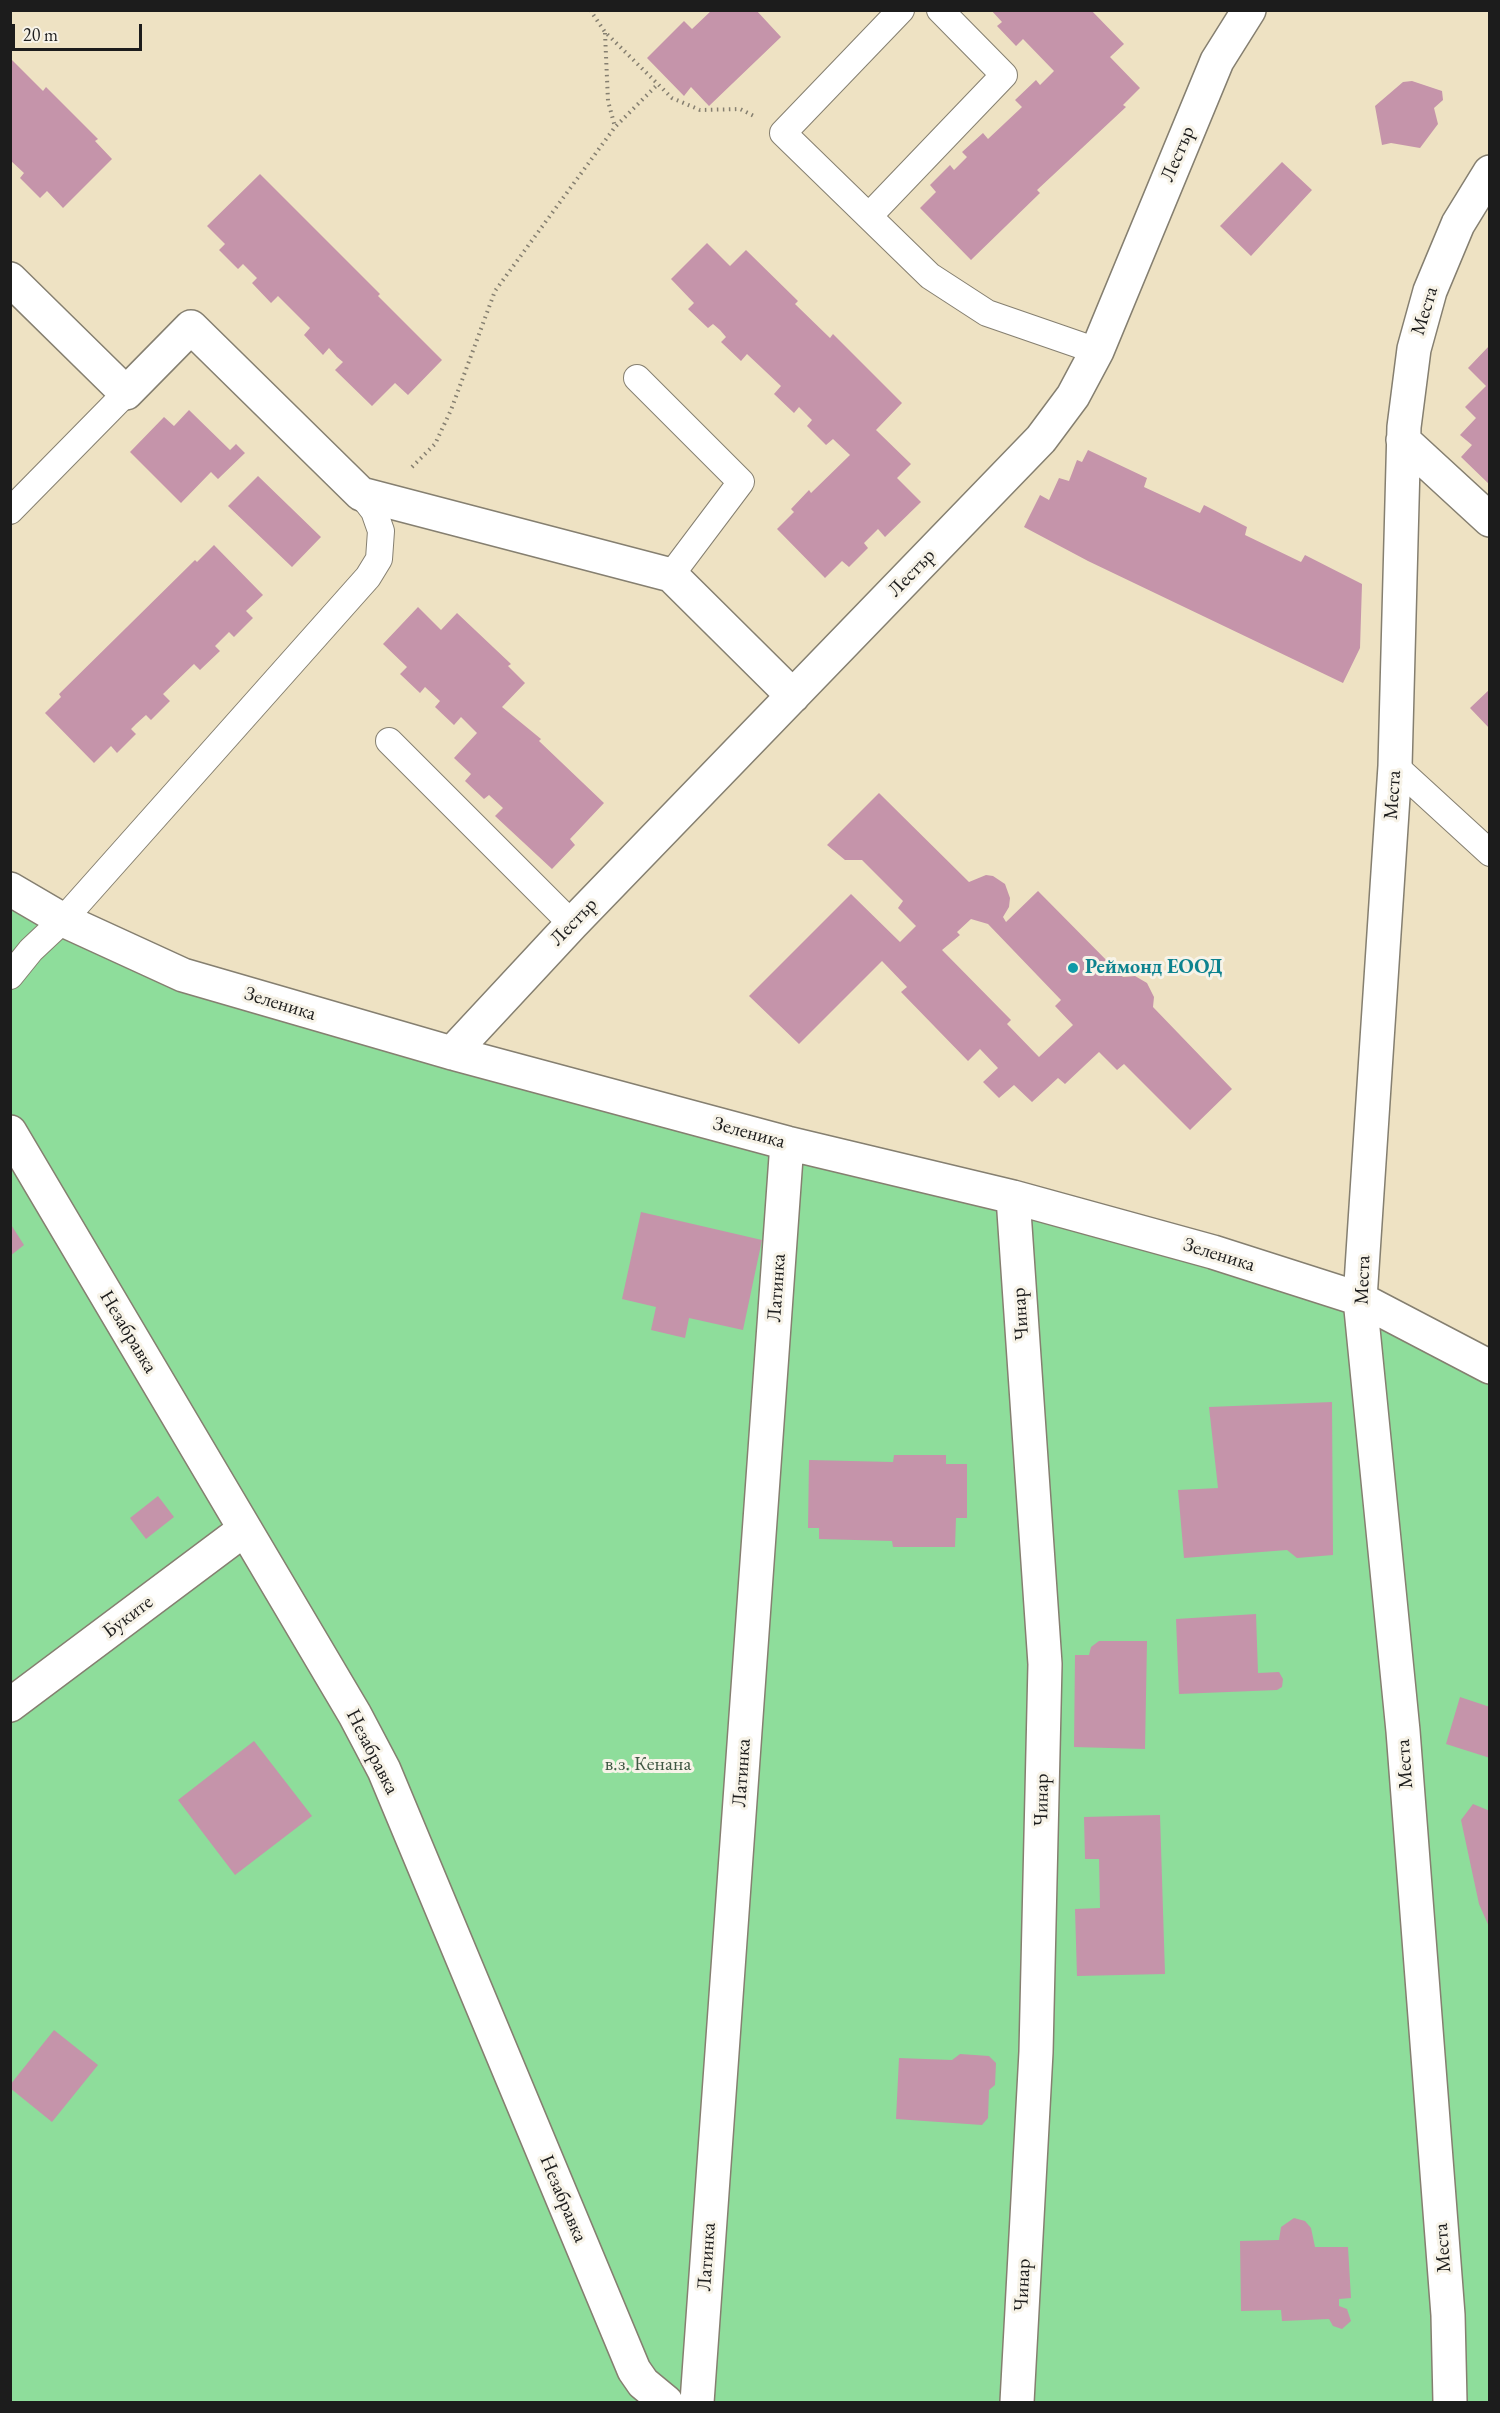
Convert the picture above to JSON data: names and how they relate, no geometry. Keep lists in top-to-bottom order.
{
  "streets": {
    "street": [
      "Лестър",
      "Места",
      "Зеленика",
      "Латинка",
      "Чинар",
      "Незабравка",
      "Буките"
    ]
  },
  "crossings": [
    ["Лестър", "Зеленика"],
    ["Места", "Зеленика"],
    ["Зеленика", "Латинка"],
    ["Зеленика", "Чинар"],
    ["Незабравка", "Буките"]
  ],
  "parks": ["в.з. Кенана"],
  "places": ["Реймонд ЕООД"],
  "scale_bar": "20 m"
}
